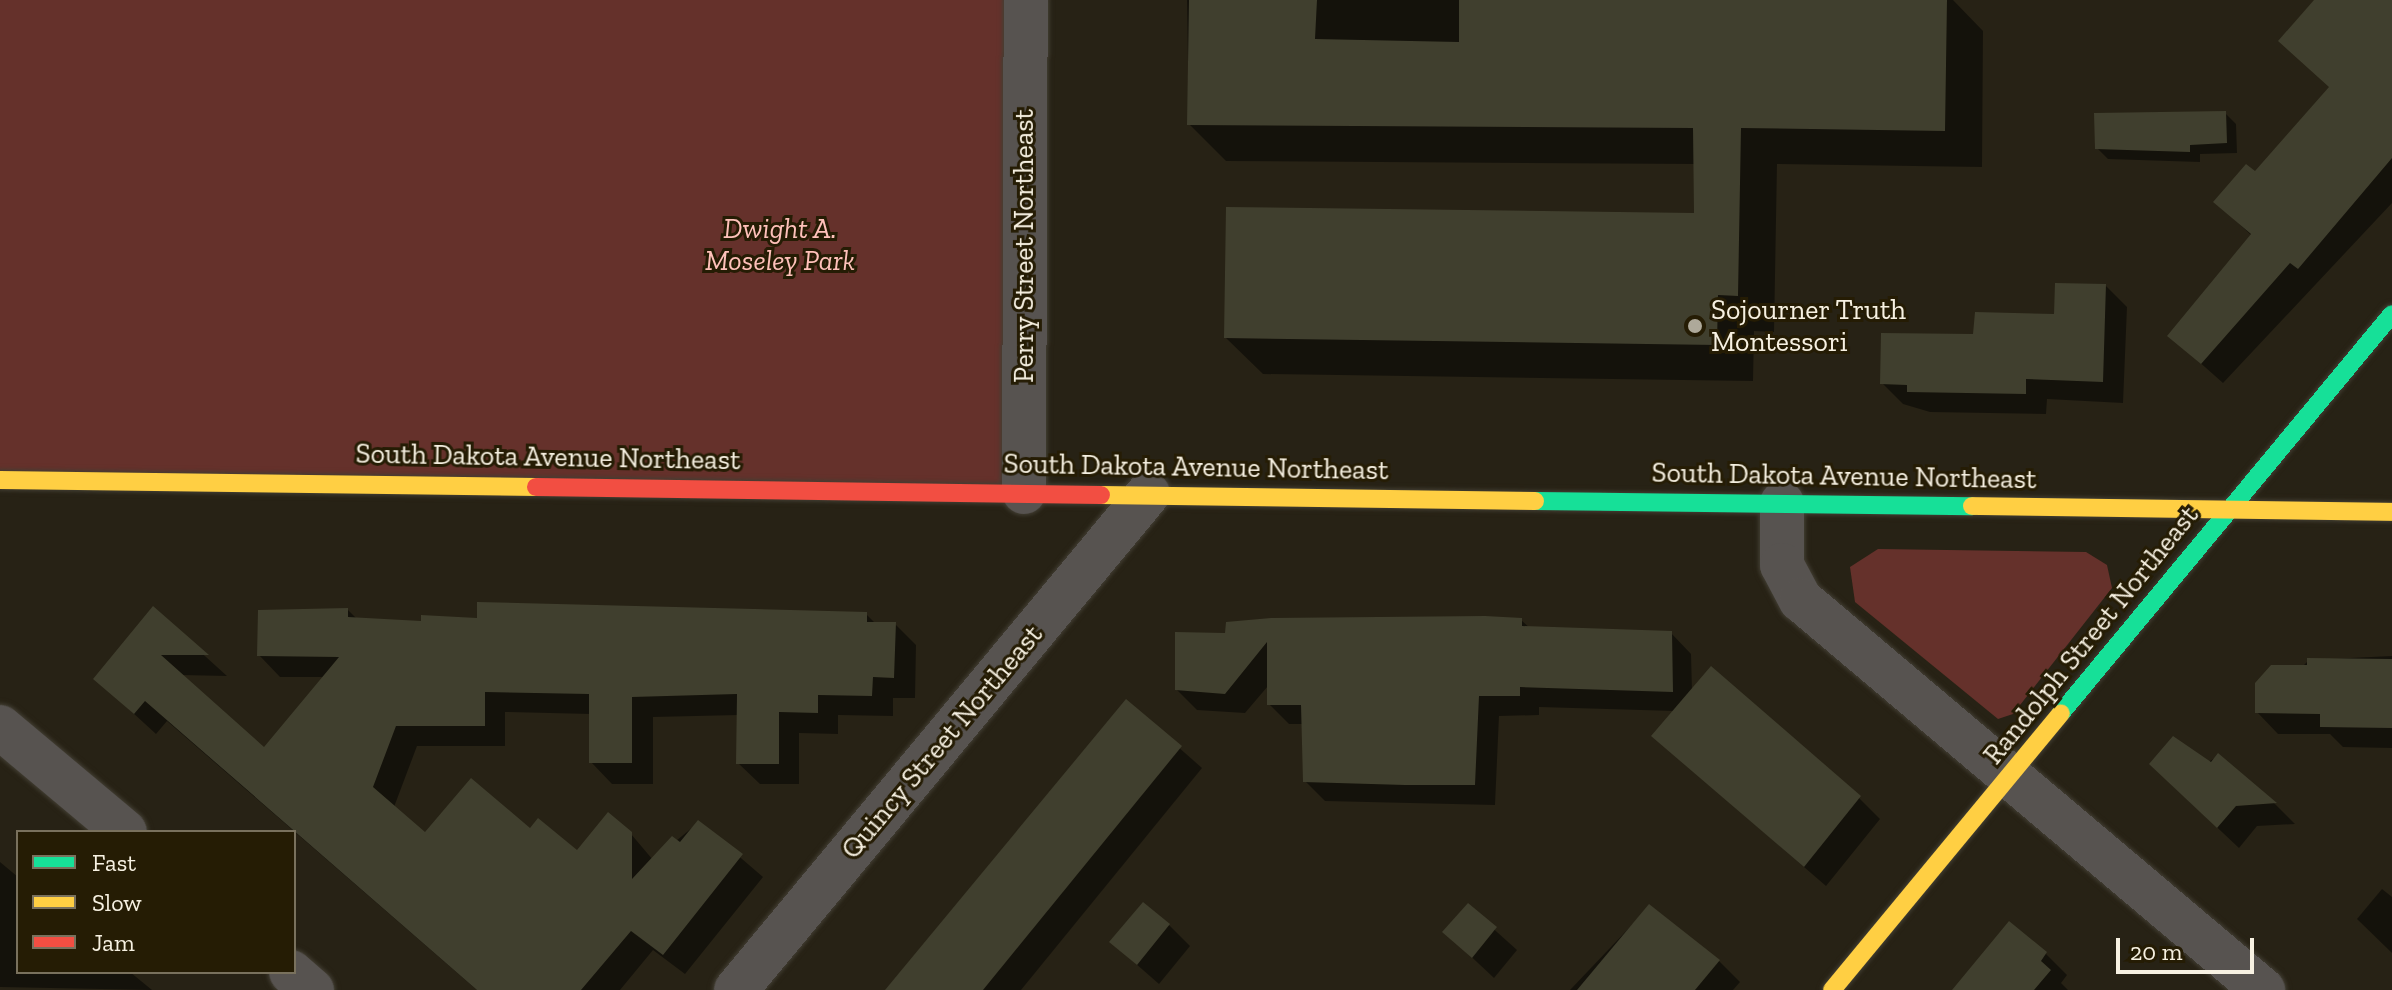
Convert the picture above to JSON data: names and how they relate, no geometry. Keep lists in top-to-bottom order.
{
  "streets": {
    "main road": ["South Dakota Avenue Northeast", "Randolph Street Northeast"],
    "street": ["Perry Street Northeast", "Quincy Street Northeast"]
  },
  "crossings": [
    ["Perry Street Northeast", "South Dakota Avenue Northeast"],
    ["South Dakota Avenue Northeast", "Randolph Street Northeast"],
    ["South Dakota Avenue Northeast", "Quincy Street Northeast"]
  ],
  "parks": ["Dwight A. Moseley Park"],
  "places": ["Sojourner Truth Montessori"],
  "legend": ["Fast", "Slow", "Jam"],
  "scale_bar": "20 m"
}
